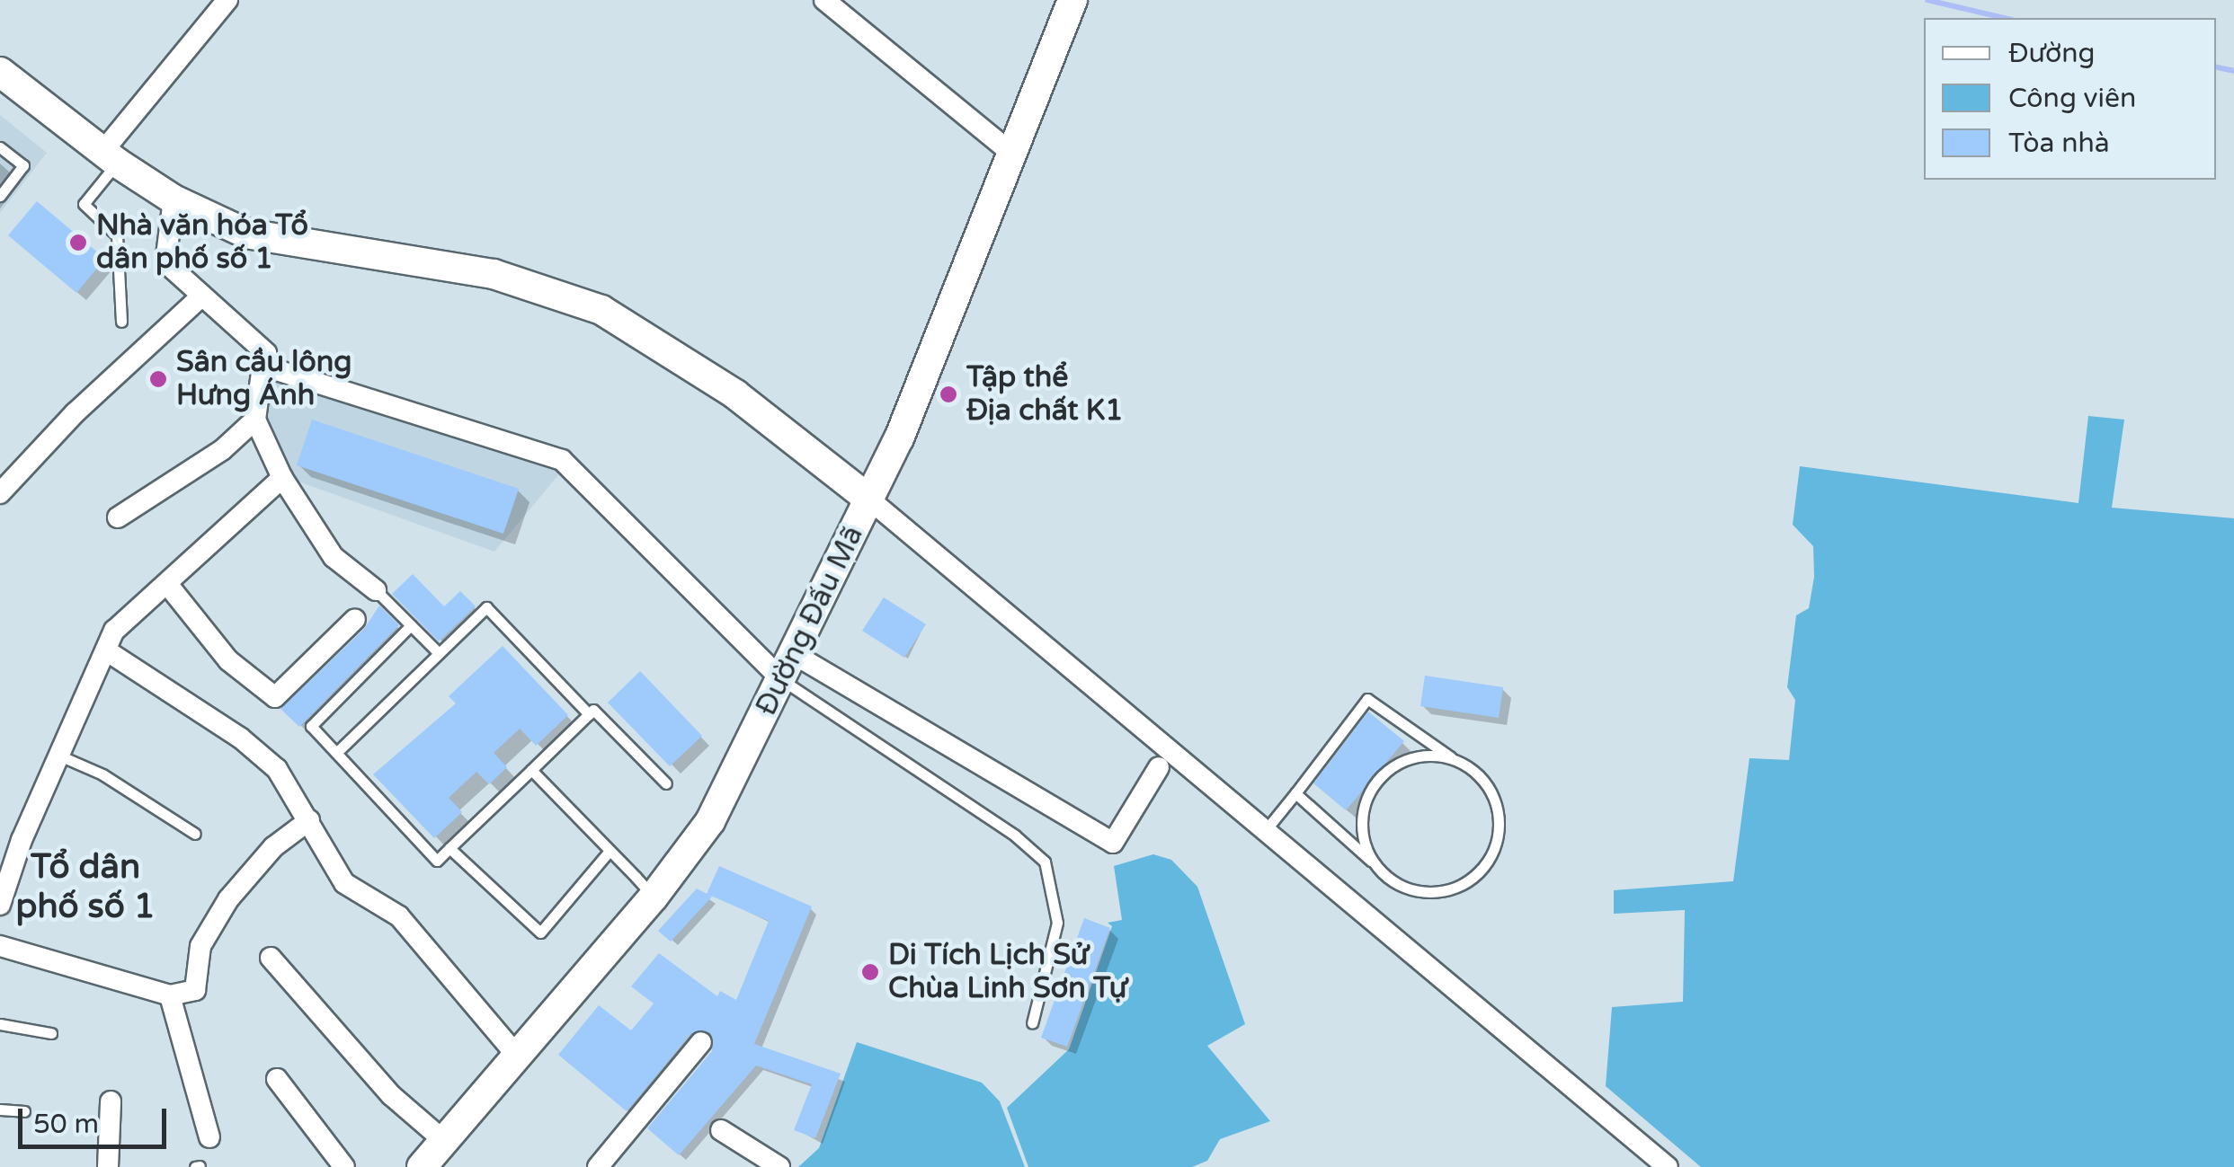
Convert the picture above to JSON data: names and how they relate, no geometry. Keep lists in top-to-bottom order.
{
  "streets": {
    "street": ["Đường Đấu Mã"]
  },
  "districts": ["Tổ dân phố số 1"],
  "places": [
    "Nhà văn hóa Tổ dân phố số 1",
    "Sân cầu lông Hưng Ánh",
    "Tập thể Địa chất K1",
    "Di Tích Lịch Sử Chùa Linh Sơn Tự"
  ],
  "legend": ["Đường", "Công viên", "Tòa nhà"],
  "scale_bar": "50 m"
}
